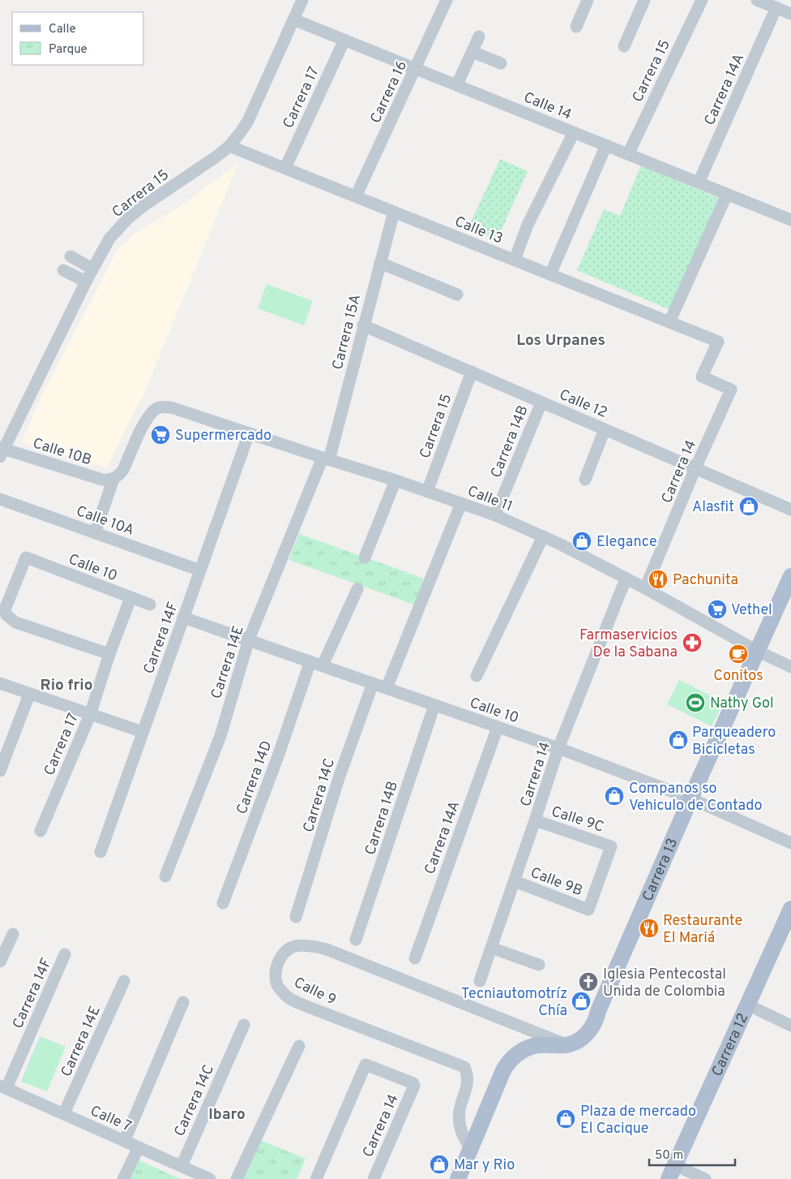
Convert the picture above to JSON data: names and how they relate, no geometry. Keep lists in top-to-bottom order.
{
  "streets": {
    "main road": ["Carrera 13", "Carrera 12"],
    "street": [
      "Carrera 15",
      "Carrera 14A",
      "Carrera 16",
      "Carrera 17",
      "Calle 14",
      "Calle 13",
      "Carrera 15A",
      "Calle 12",
      "Carrera 14B",
      "Calle 10B",
      "Carrera 14",
      "Calle 11",
      "Calle 10A",
      "Calle 10",
      "Carrera 14F",
      "Carrera 14E",
      "Carrera 14D",
      "Carrera 14C",
      "Calle 9C",
      "Calle 9B",
      "Calle 9",
      "Calle 7"
    ]
  },
  "crossings": [
    ["Carrera 15", "Calle 14"],
    ["Carrera 15", "Calle 13"],
    ["Carrera 15", "Calle 12"],
    ["Carrera 15", "Calle 10B"],
    ["Carrera 15", "Calle 11"],
    ["Carrera 14A", "Calle 14"],
    ["Carrera 14A", "Calle 10"],
    ["Carrera 16", "Calle 14"],
    ["Carrera 16", "Calle 13"],
    ["Carrera 17", "Calle 14"],
    ["Carrera 17", "Calle 13"],
    ["Carrera 17", "Calle 10"],
    ["Calle 13", "Carrera 15A"],
    ["Calle 13", "Carrera 14"],
    ["Carrera 15A", "Calle 12"],
    ["Carrera 15A", "Calle 11"],
    ["Carrera 15A", "Carrera 14E"],
    ["Calle 12", "Carrera 14B"],
    ["Calle 12", "Carrera 14"],
    ["Carrera 14B", "Calle 11"],
    ["Carrera 14B", "Calle 10"],
    ["Calle 10B", "Calle 11"],
    ["Carrera 14", "Calle 11"],
    ["Carrera 14", "Calle 10"],
    ["Carrera 14", "Calle 9C"],
    ["Carrera 14", "Calle 9B"],
    ["Calle 11", "Carrera 14F"],
    ["Calle 11", "Carrera 14E"],
    ["Calle 11", "Carrera 13"],
    ["Calle 10A", "Carrera 14F"],
    ["Calle 10", "Carrera 14F"],
    ["Calle 10", "Carrera 14E"],
    ["Calle 10", "Carrera 14D"],
    ["Calle 10", "Carrera 14C"],
    ["Calle 10", "Carrera 13"],
    ["Carrera 14F", "Calle 7"],
    ["Carrera 14E", "Calle 7"],
    ["Carrera 14C", "Calle 7"],
    ["Calle 9C", "Calle 9B"],
    ["Carrera 13", "Calle 9"]
  ],
  "districts": ["Los Urpanes", "Rio frio", "Ibaro"],
  "places": {
    "supermarket": ["Supermercado", "Vethel"],
    "shop": [
      "Alasfit",
      "Elegance",
      "Parqueadero Bicicletas",
      "Companos so Vehiculo de Contado",
      "Tecniautomotríz Chía",
      "Plaza de mercado El Cacique",
      "Mar y Rio"
    ],
    "restaurant": ["Pachunita", "Restaurante El Mariá"],
    "pharmacy": ["Farmaservicios De la Sabana"],
    "cafe": ["Conitos"],
    "sports": ["Nathy Gol"],
    "church": ["Iglesia Pentecostal Unida de Colombia"]
  },
  "legend": ["Calle", "Parque"],
  "scale_bar": "50 m"
}
